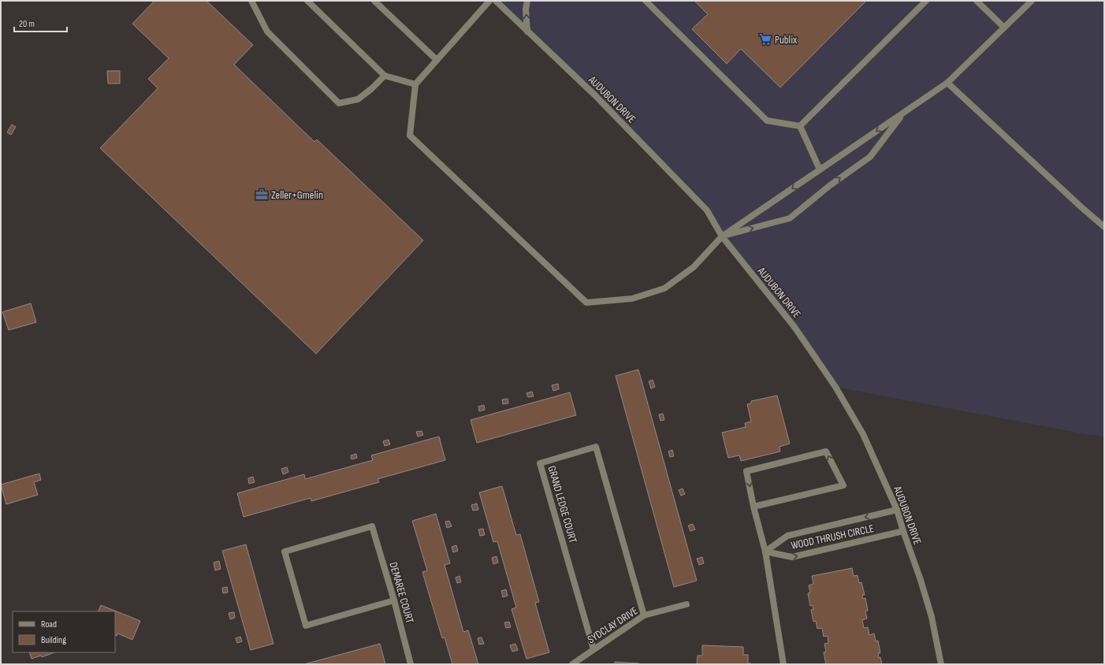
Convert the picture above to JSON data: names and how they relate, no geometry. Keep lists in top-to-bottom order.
{
  "streets": {
    "street": [
      "AUDUBON DRIVE",
      "GRAND LEDGE COURT",
      "WOOD THRUSH CIRCLE",
      "DEMAREE COURT",
      "SYDCLAY DRIVE"
    ]
  },
  "crossings": [
    ["AUDUBON DRIVE", "WOOD THRUSH CIRCLE"],
    ["GRAND LEDGE COURT", "SYDCLAY DRIVE"]
  ],
  "places": {
    "supermarket": ["Publix"],
    "office": ["Zeller+Gmelin"]
  },
  "legend": ["Road", "Building"],
  "scale_bar": "20 m"
}
